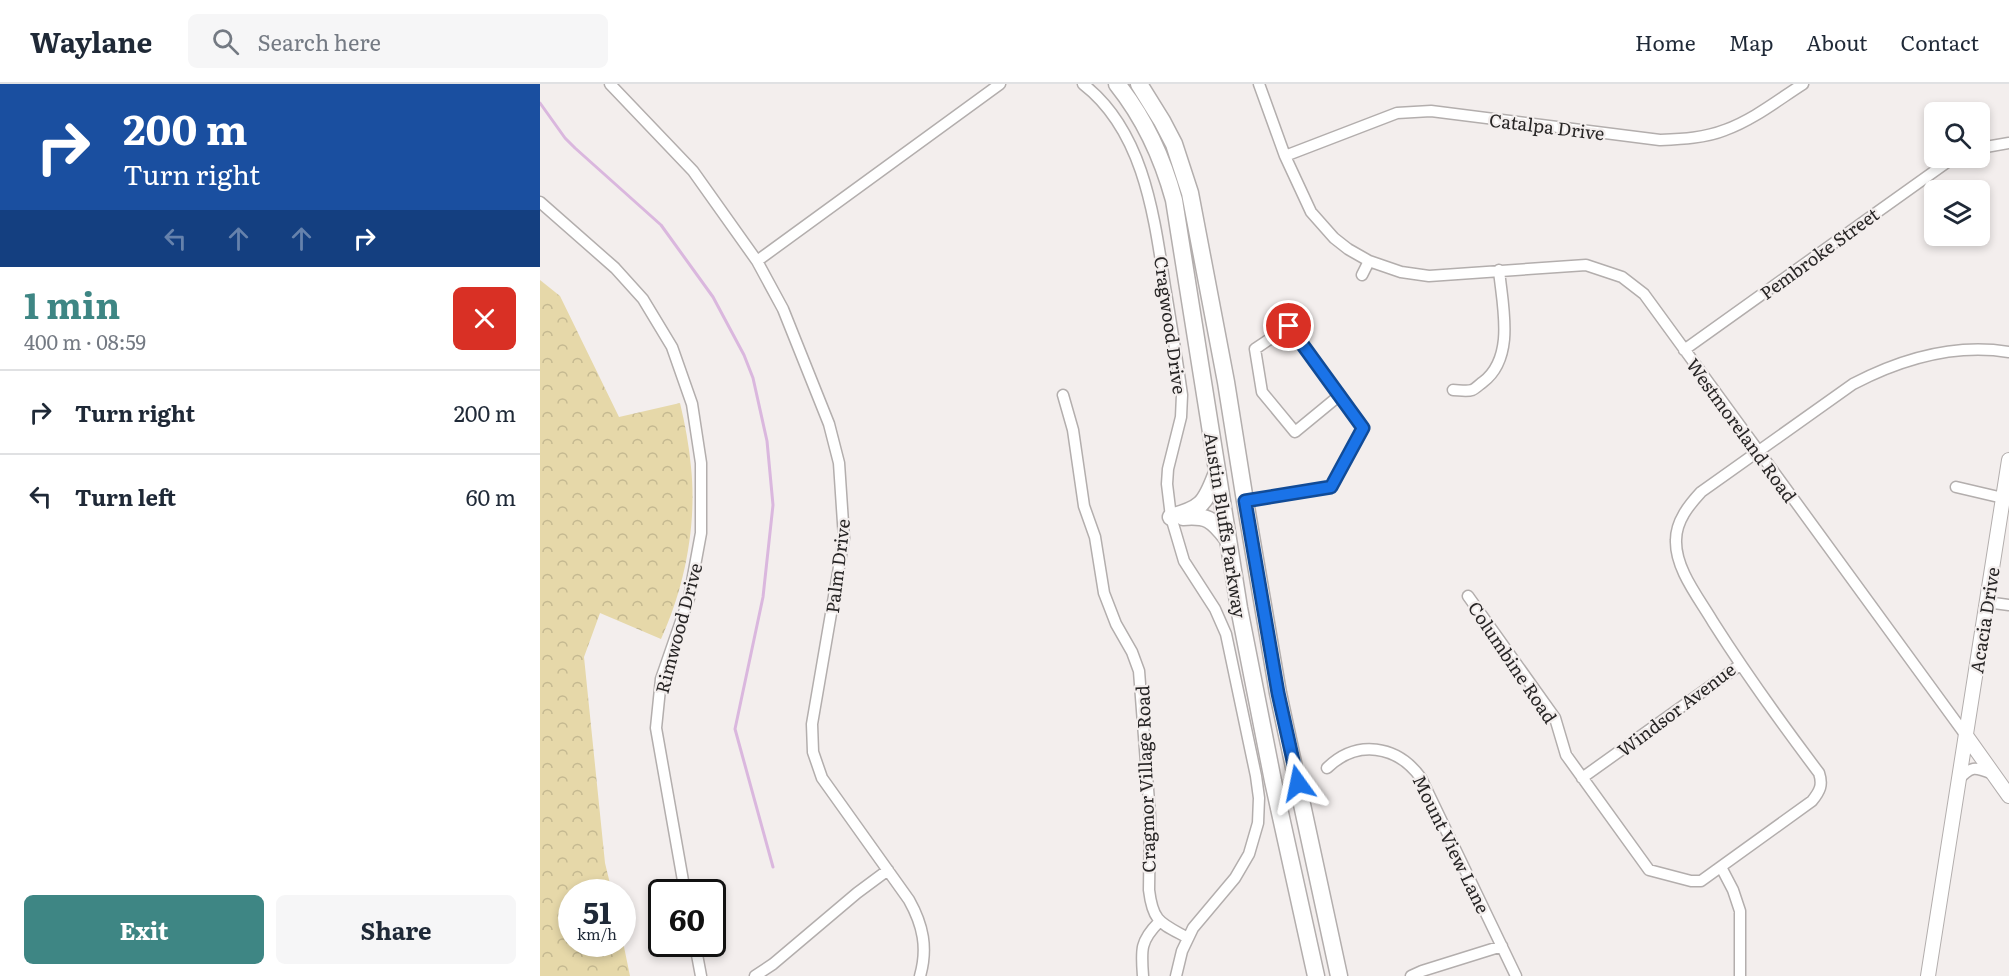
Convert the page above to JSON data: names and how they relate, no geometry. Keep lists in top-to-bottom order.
{
  "streets": {
    "main road": ["Austin Bluffs Parkway"],
    "street": [
      "Catalpa Drive",
      "Pembroke Street",
      "Cragwood Drive",
      "Westmoreland Road",
      "Palm Drive",
      "Acacia Drive",
      "Rimwood Drive",
      "Columbine Road",
      "Windsor Avenue",
      "Cragmor Village Road",
      "Mount View Lane"
    ]
  },
  "crossings": [
    ["Catalpa Drive", "Westmoreland Road"],
    ["Pembroke Street", "Westmoreland Road"],
    ["Westmoreland Road", "Acacia Drive"],
    ["Westmoreland Road", "Windsor Avenue"],
    ["Columbine Road", "Windsor Avenue"]
  ],
  "page": {
    "header": "Waylane",
    "search": "Search here",
    "nav": [
      "Home",
      "Map",
      "About",
      "Contact"
    ],
    "turn": ["200 m", "Turn right"],
    "heading": ["1 min", "400 m · 08:59"],
    "list": [
      {
        "name": "Turn right",
        "value": "200 m"
      },
      {
        "name": "Turn left",
        "value": "60 m"
      }
    ],
    "speed": "51 km/h",
    "limit": "60",
    "buttons": ["Exit", "Share"]
  }
}
